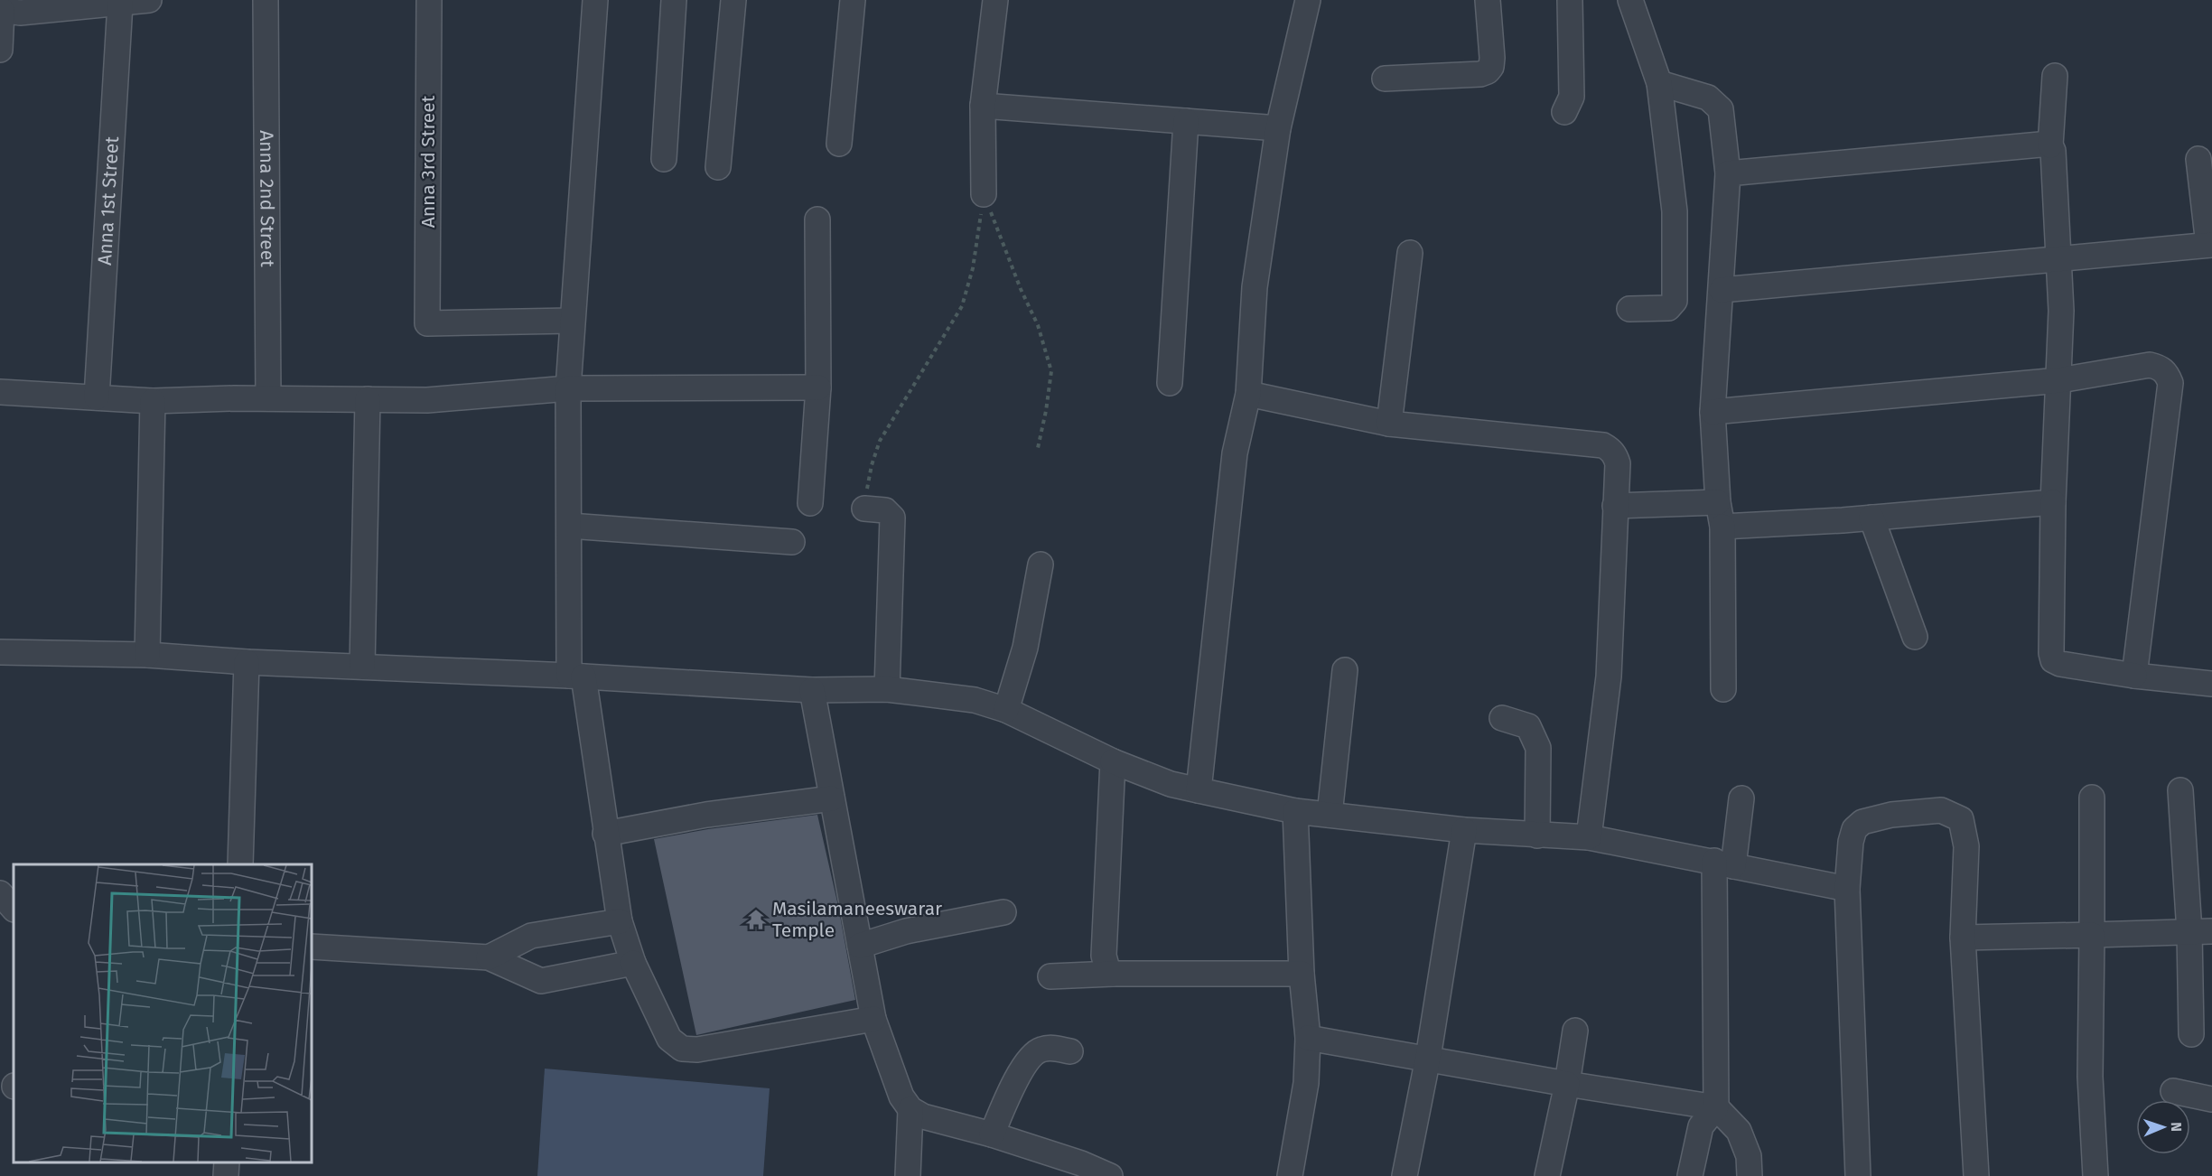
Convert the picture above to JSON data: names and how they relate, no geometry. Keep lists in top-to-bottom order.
{
  "streets": {
    "street": ["Anna 3rd Street", "Anna 2nd Street", "Anna 1st Street"]
  },
  "places": {
    "temple": ["Masilamaneeswarar Temple"]
  },
  "north": "right"
}
